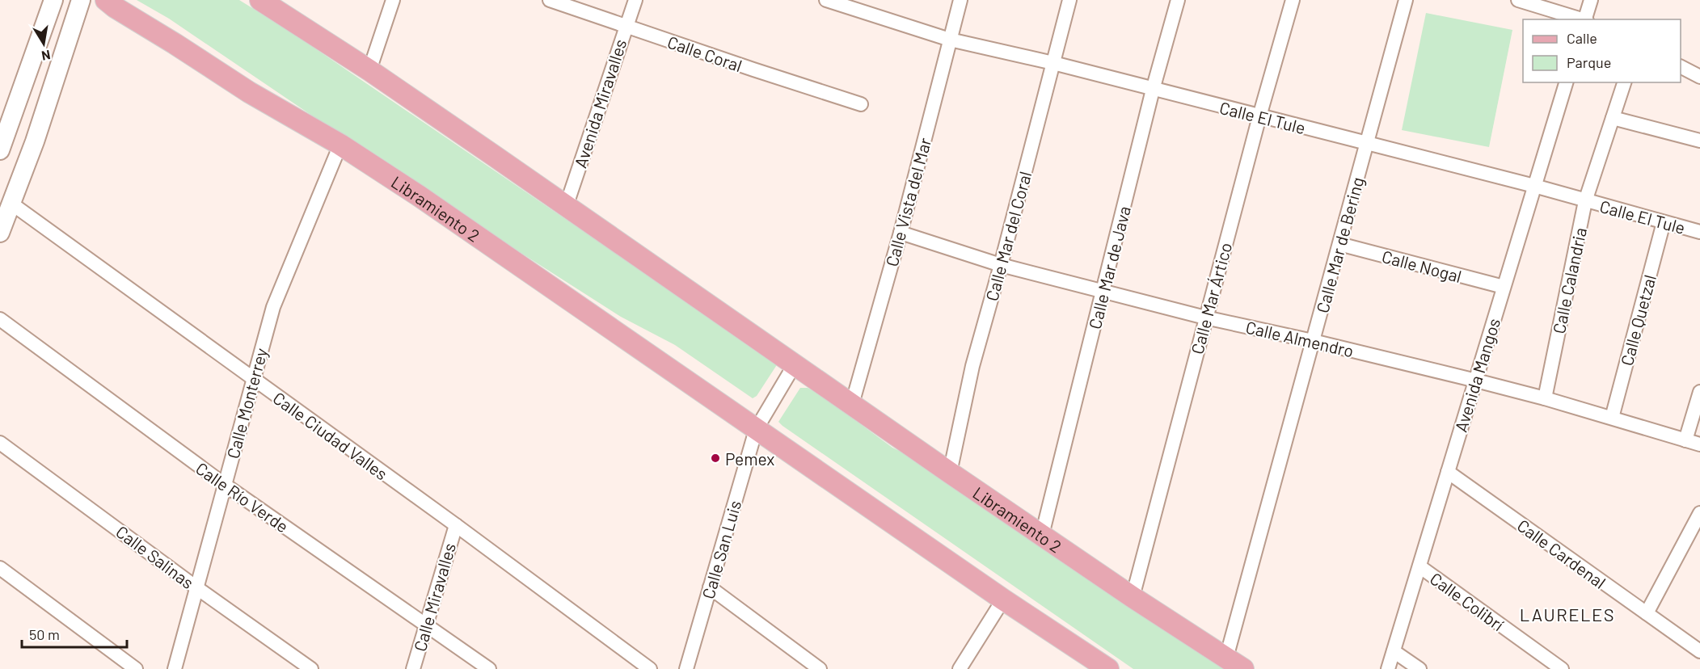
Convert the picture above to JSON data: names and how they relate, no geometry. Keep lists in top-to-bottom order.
{
  "streets": {
    "main road": ["Libramiento 2"],
    "street": [
      "Calle Coral",
      "Avenida Miravalles",
      "Calle El Tule",
      "Calle Vista del Mar",
      "Calle Mar del Coral",
      "Calle Mar de Bering",
      "Calle Nogal",
      "Calle Mar de Java",
      "Calle Calandria",
      "Calle Mar Ártico",
      "Calle Quetzal",
      "Calle Almendro",
      "Avenida Mangos",
      "Calle Monterrey",
      "Calle Ciudad Valles",
      "Calle Río Verde",
      "Calle San Luis",
      "Calle Cardenal",
      "Calle Salinas",
      "Calle Miravalles",
      "Calle Colibrí"
    ]
  },
  "crossings": [
    ["Calle Coral", "Avenida Miravalles"],
    ["Avenida Miravalles", "Libramiento 2"],
    ["Calle El Tule", "Calle Vista del Mar"],
    ["Calle El Tule", "Calle Mar del Coral"],
    ["Calle El Tule", "Calle Mar de Bering"],
    ["Calle El Tule", "Calle Mar de Java"],
    ["Calle El Tule", "Calle Calandria"],
    ["Calle El Tule", "Calle Mar Ártico"],
    ["Calle El Tule", "Calle Quetzal"],
    ["Calle El Tule", "Avenida Mangos"],
    ["Calle Vista del Mar", "Libramiento 2"],
    ["Calle Vista del Mar", "Calle Almendro"],
    ["Libramiento 2", "Calle Mar del Coral"],
    ["Libramiento 2", "Calle Mar de Bering"],
    ["Libramiento 2", "Calle Mar de Java"],
    ["Libramiento 2", "Calle Mar Ártico"],
    ["Libramiento 2", "Calle Monterrey"],
    ["Libramiento 2", "Calle San Luis"],
    ["Calle Mar del Coral", "Calle Almendro"],
    ["Calle Mar de Bering", "Calle Nogal"],
    ["Calle Mar de Bering", "Calle Almendro"],
    ["Calle Nogal", "Avenida Mangos"],
    ["Calle Mar de Java", "Calle Almendro"],
    ["Calle Calandria", "Calle Almendro"],
    ["Calle Mar Ártico", "Calle Almendro"],
    ["Calle Quetzal", "Calle Almendro"],
    ["Calle Almendro", "Avenida Mangos"],
    ["Avenida Mangos", "Calle Cardenal"],
    ["Avenida Mangos", "Calle Colibrí"],
    ["Calle Monterrey", "Calle Ciudad Valles"],
    ["Calle Monterrey", "Calle Río Verde"],
    ["Calle Monterrey", "Calle Salinas"],
    ["Calle Ciudad Valles", "Calle Miravalles"],
    ["Calle Río Verde", "Calle Miravalles"]
  ],
  "districts": ["LAURELES"],
  "places": ["Pemex"],
  "legend": ["Calle", "Parque"],
  "scale_bar": "50 m",
  "north": "bottom"
}
